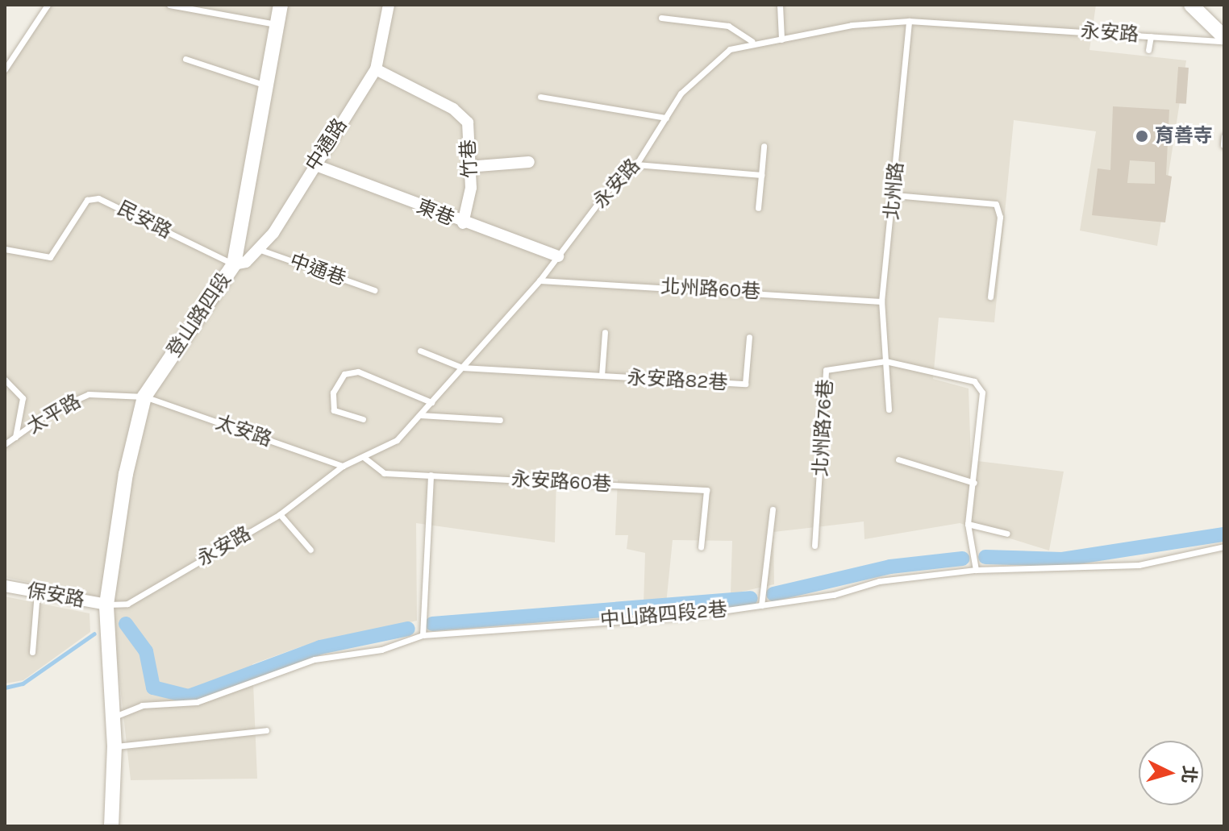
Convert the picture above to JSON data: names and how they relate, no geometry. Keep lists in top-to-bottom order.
{
  "streets": {
    "street": [
      "中通路",
      "竹巷",
      "東巷",
      "登山路四段",
      "保安路"
    ],
    "lane": [
      "永安路",
      "北州路",
      "民安路",
      "中通巷",
      "北州路60巷",
      "永安路82巷",
      "太平路",
      "北州路76巷",
      "太安路",
      "永安路60巷",
      "中山路四段2巷"
    ]
  },
  "crossings": [
    ["永安路", "北州路"],
    ["永安路", "東巷"],
    ["永安路", "北州路60巷"],
    ["永安路", "登山路四段"],
    ["永安路", "永安路82巷"],
    ["永安路", "太安路"],
    ["永安路", "永安路60巷"],
    ["永安路", "保安路"],
    ["中通路", "竹巷"],
    ["中通路", "東巷"],
    ["中通路", "民安路"],
    ["中通路", "中通巷"],
    ["中通路", "登山路四段"],
    ["竹巷", "東巷"],
    ["北州路", "北州路60巷"],
    ["北州路", "北州路76巷"],
    ["民安路", "登山路四段"],
    ["登山路四段", "太平路"],
    ["登山路四段", "太安路"],
    ["登山路四段", "保安路"],
    ["登山路四段", "中山路四段2巷"],
    ["太平路", "太安路"]
  ],
  "places": ["育善寺"],
  "north": "right"
}
